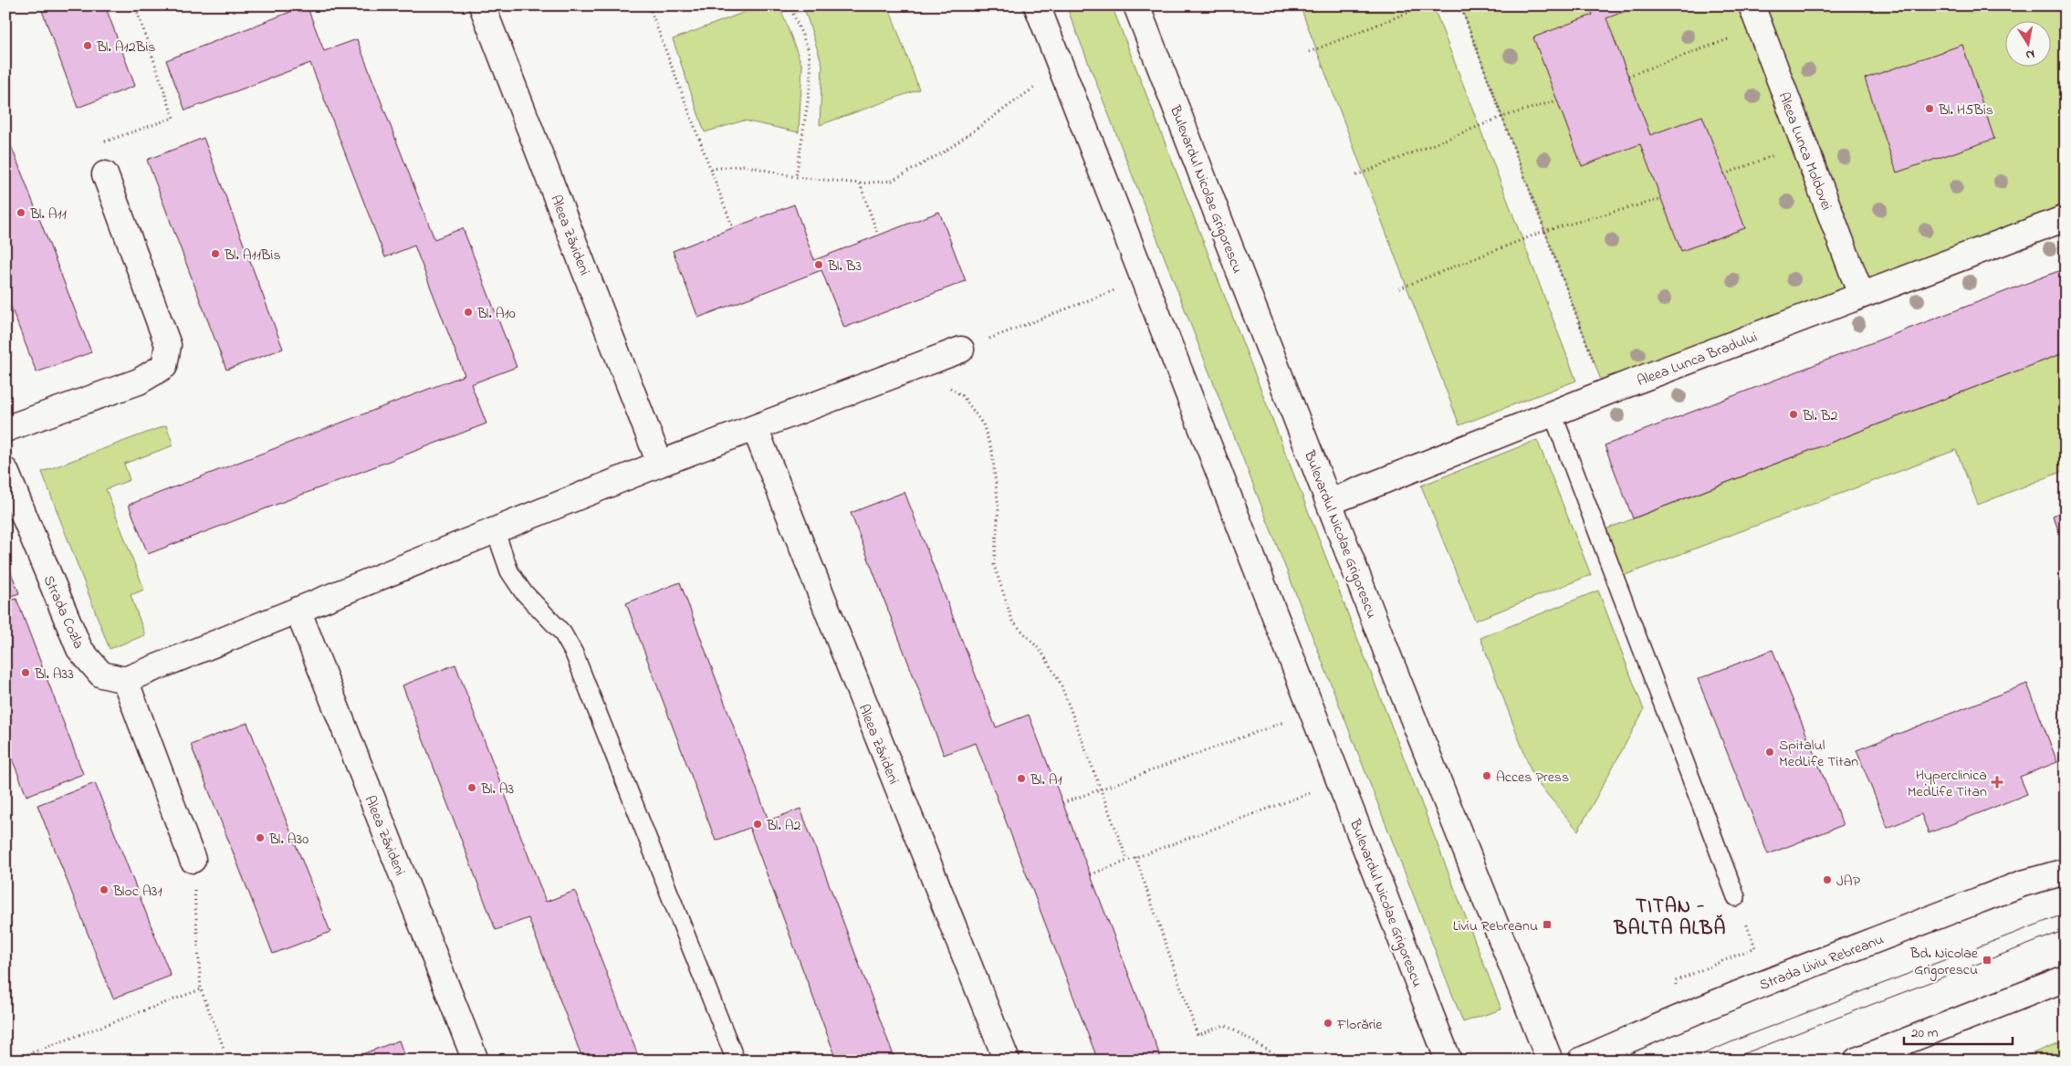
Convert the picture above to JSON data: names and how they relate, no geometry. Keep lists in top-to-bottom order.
{
  "streets": {
    "street": [
      "Aleea Lunca Moldovei",
      "Bulevardul Nicolae Grigorescu",
      "Aleea Zăvideni",
      "Aleea Lunca Bradului",
      "Strada Cozla",
      "Strada Liviu Rebreanu"
    ]
  },
  "crossings": [
    ["Aleea Lunca Moldovei", "Aleea Lunca Bradului"],
    ["Bulevardul Nicolae Grigorescu", "Aleea Lunca Bradului"]
  ],
  "districts": ["TITAN - BALTA ALBĂ"],
  "places": {
    "other": [
      "Bl. A12Bis",
      "Bl. H5Bis",
      "Bl. A11",
      "Bl. A11Bis",
      "Bl. B3",
      "Bl. A10",
      "Bl. B2",
      "Bl. A33",
      "Spitalul MedLife Titan",
      "Acces Press",
      "Bl. A1",
      "Bl. A3",
      "Bl. A2",
      "Bl. A30",
      "JAP",
      "Bloc A31",
      "Florărie"
    ],
    "health": ["Hyperclinica MedLife Titan"],
    "transit": ["Liviu Rebreanu", "Bd. Nicolae Grigorescu"]
  },
  "scale_bar": "20 m",
  "north": "bottom"
}
